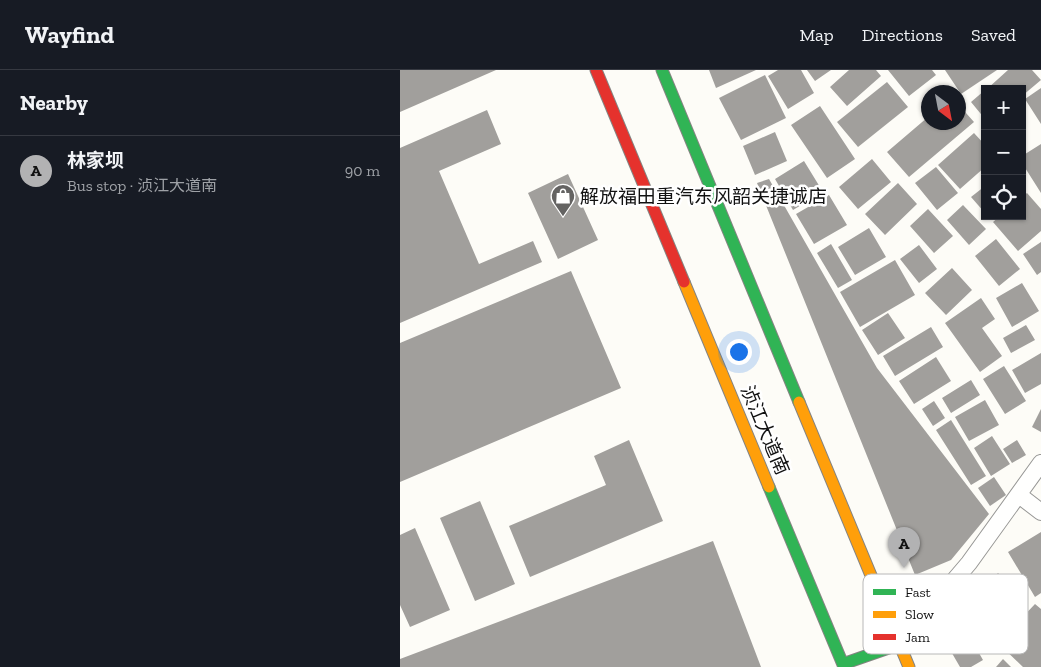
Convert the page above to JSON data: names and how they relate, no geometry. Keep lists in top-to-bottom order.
{
  "streets": {
    "main road": ["浈江大道南"]
  },
  "places": {
    "shop": ["解放福田重汽东风韶关捷诚店"]
  },
  "legend": ["Fast", "Slow", "Jam"],
  "north": "bottom right",
  "page": {
    "header": "Wayfind",
    "nav": ["Map", "Directions", "Saved"],
    "heading": "Nearby",
    "map_buttons": ["+", "−"],
    "list": [
      {
        "mark": "A",
        "name": "林家坝",
        "note": "Bus stop · 浈江大道南",
        "value": "90 m"
      }
    ],
    "pins": "A"
  }
}
